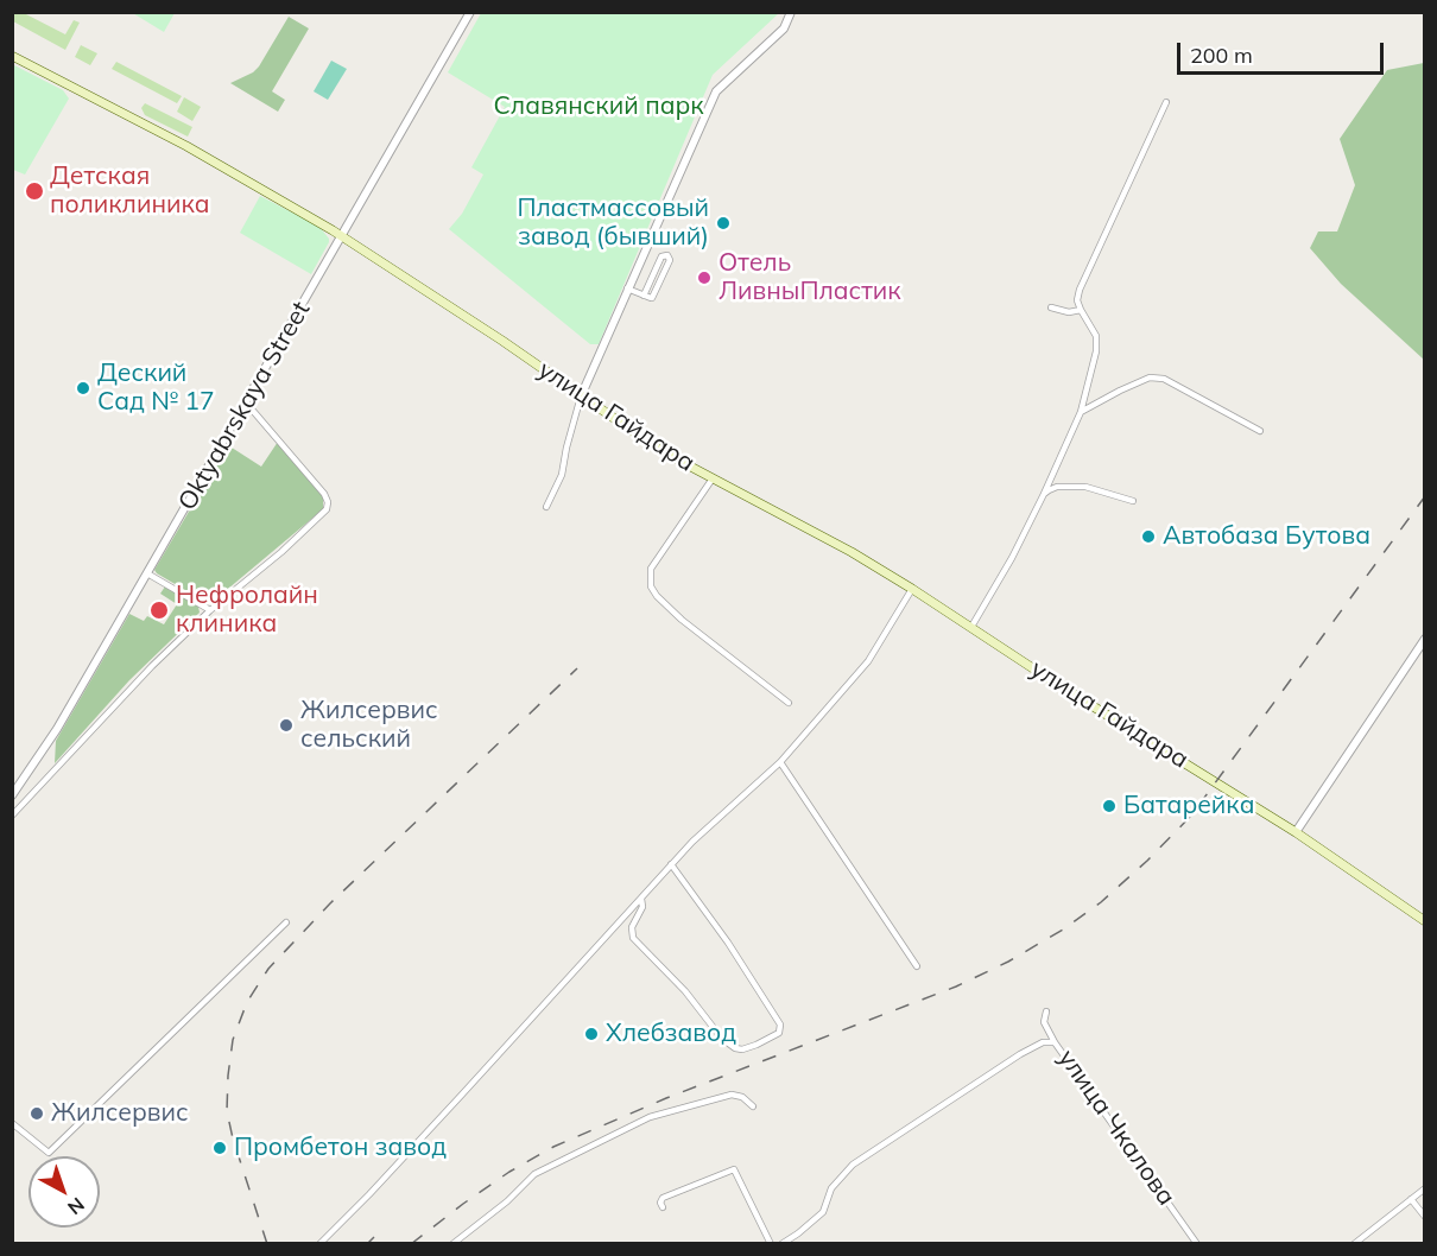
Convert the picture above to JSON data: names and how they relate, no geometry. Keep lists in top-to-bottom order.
{
  "streets": {
    "main road": ["улица Гайдара"],
    "street": ["Oktyabrskaya Street", "улица Чкалова"]
  },
  "crossings": [
    ["Oktyabrskaya Street", "улица Гайдара"]
  ],
  "parks": ["Славянский парк"],
  "places": [
    "Детская поликлиника",
    "Пластмассовый завод (бывший)",
    "Отель ЛивныПластик",
    "Деский Сад № 17",
    "Автобаза Бутова",
    "Нефролайн клиника",
    "Жилсервис сельский",
    "Батарейка",
    "Хлебзавод",
    "Жилсервис",
    "Промбетон завод"
  ],
  "scale_bar": "200 m",
  "north": "bottom right"
}
